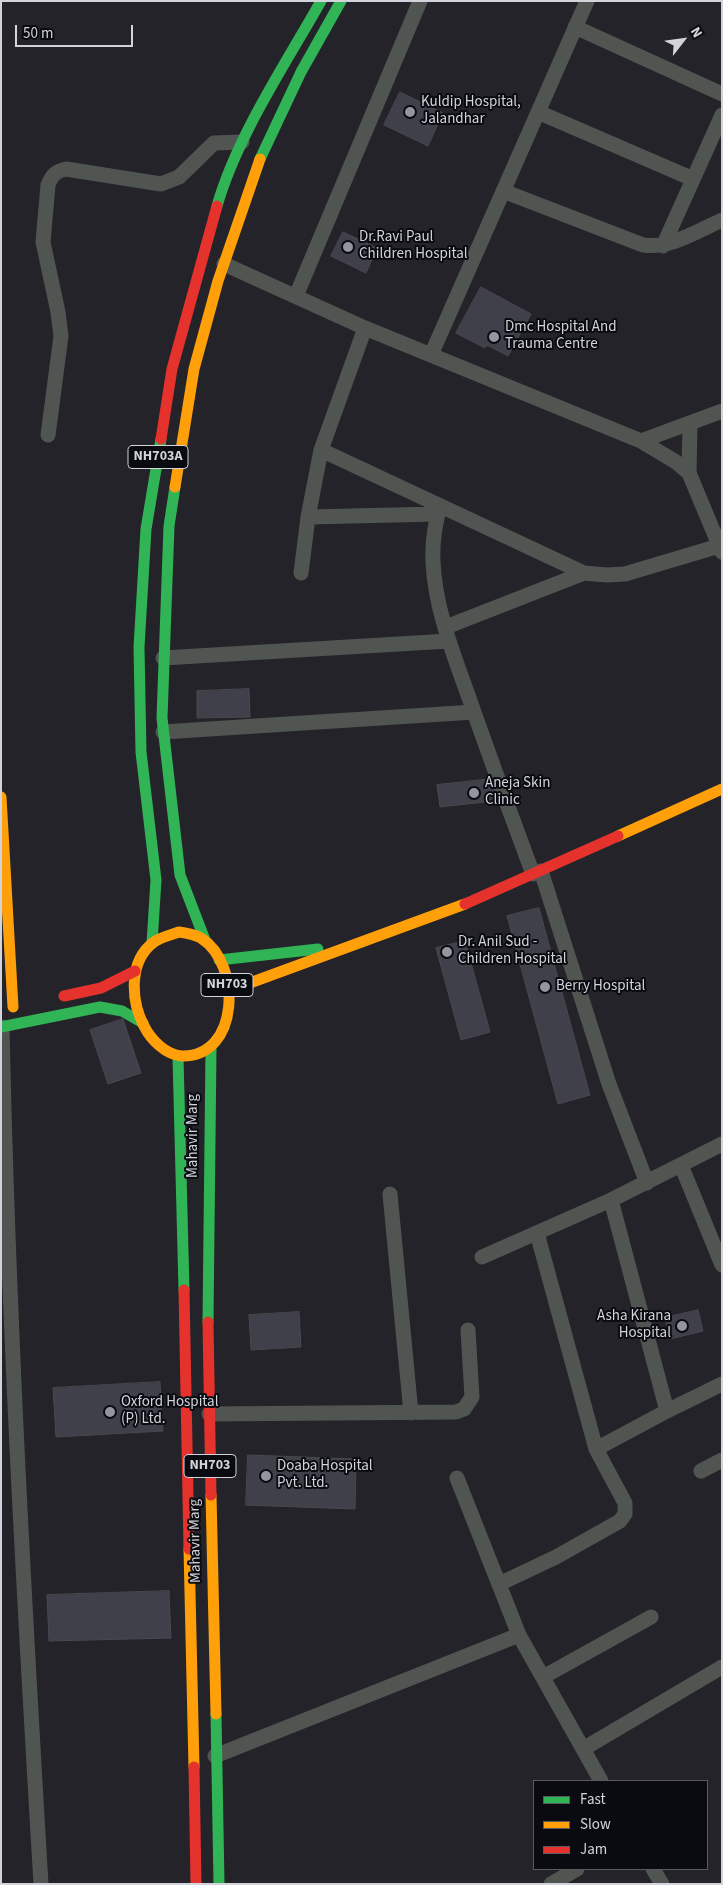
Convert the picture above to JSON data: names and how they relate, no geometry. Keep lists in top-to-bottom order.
{
  "streets": {
    "main road": ["NH703A", "NH703", "Mahavir Marg"]
  },
  "crossings": [
    ["NH703A", "NH703"],
    ["NH703A", "Mahavir Marg"],
    ["NH703", "Mahavir Marg"]
  ],
  "places": [
    "Kuldip Hospital, Jalandhar",
    "Dr.Ravi Paul Children Hospital",
    "Dmc Hospital And Trauma Centre",
    "Aneja Skin Clinic",
    "Dr. Anil Sud - Children Hospital",
    "Berry Hospital",
    "Asha Kirana Hospital",
    "Oxford Hospital (P) Ltd.",
    "Doaba Hospital Pvt. Ltd."
  ],
  "legend": ["Fast", "Slow", "Jam"],
  "scale_bar": "50 m",
  "north": "top right"
}
